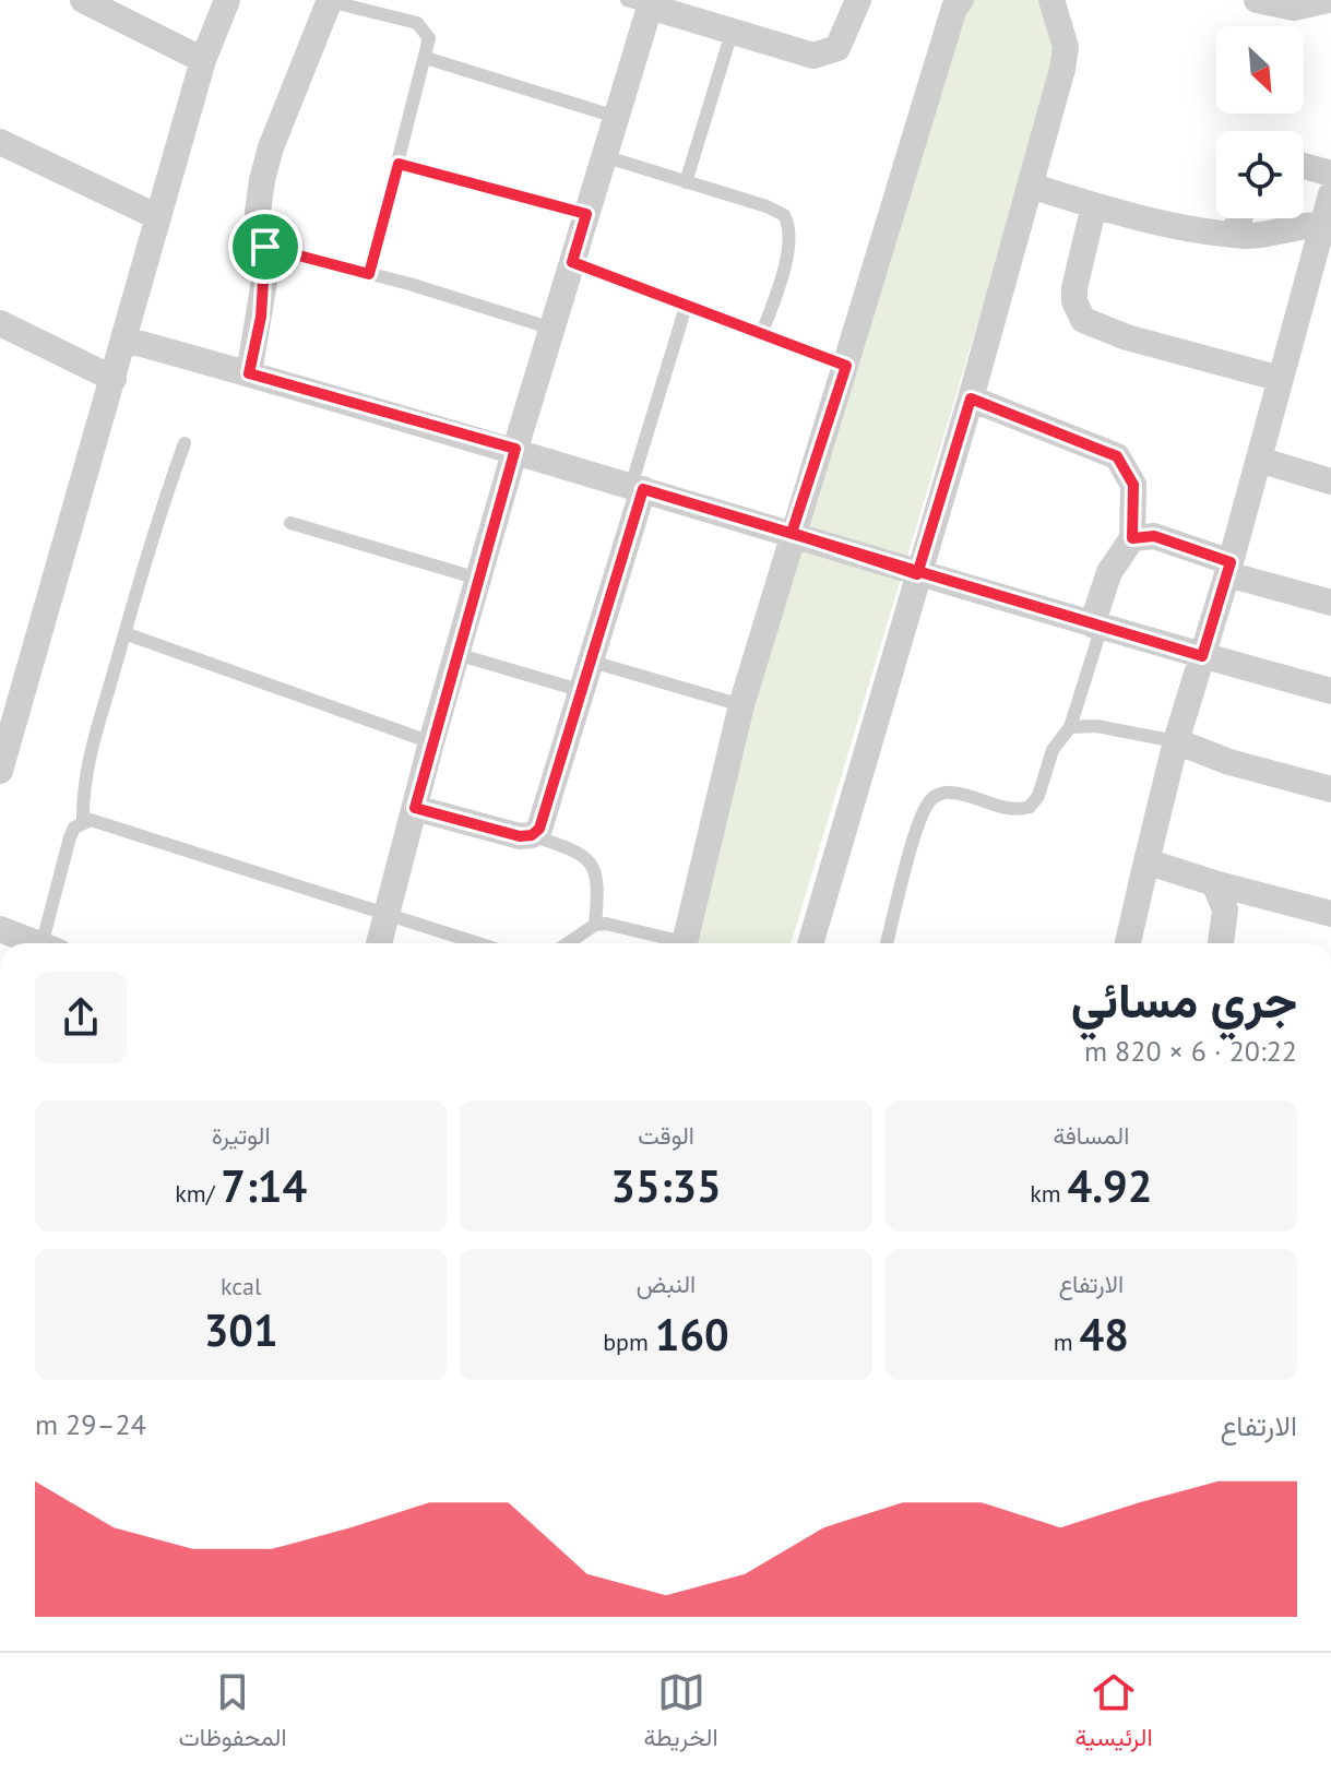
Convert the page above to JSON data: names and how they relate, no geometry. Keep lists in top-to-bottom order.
{
  "north": "bottom right",
  "page": {
    "heading": ["جري مسائي", "20:22 · 6 × 820 m"],
    "stats": [
      ["المسافة", "4.92 km"],
      ["الوقت", "35:35"],
      ["الوتيرة", "7:14 /km"],
      ["الارتفاع", "48 m"],
      ["النبض", "160 bpm"],
      ["kcal", "301"]
    ],
    "chart": ["الارتفاع", "24–29 m"],
    "tabs": ["الرئيسية", "الخريطة", "المحفوظات"]
  }
}
